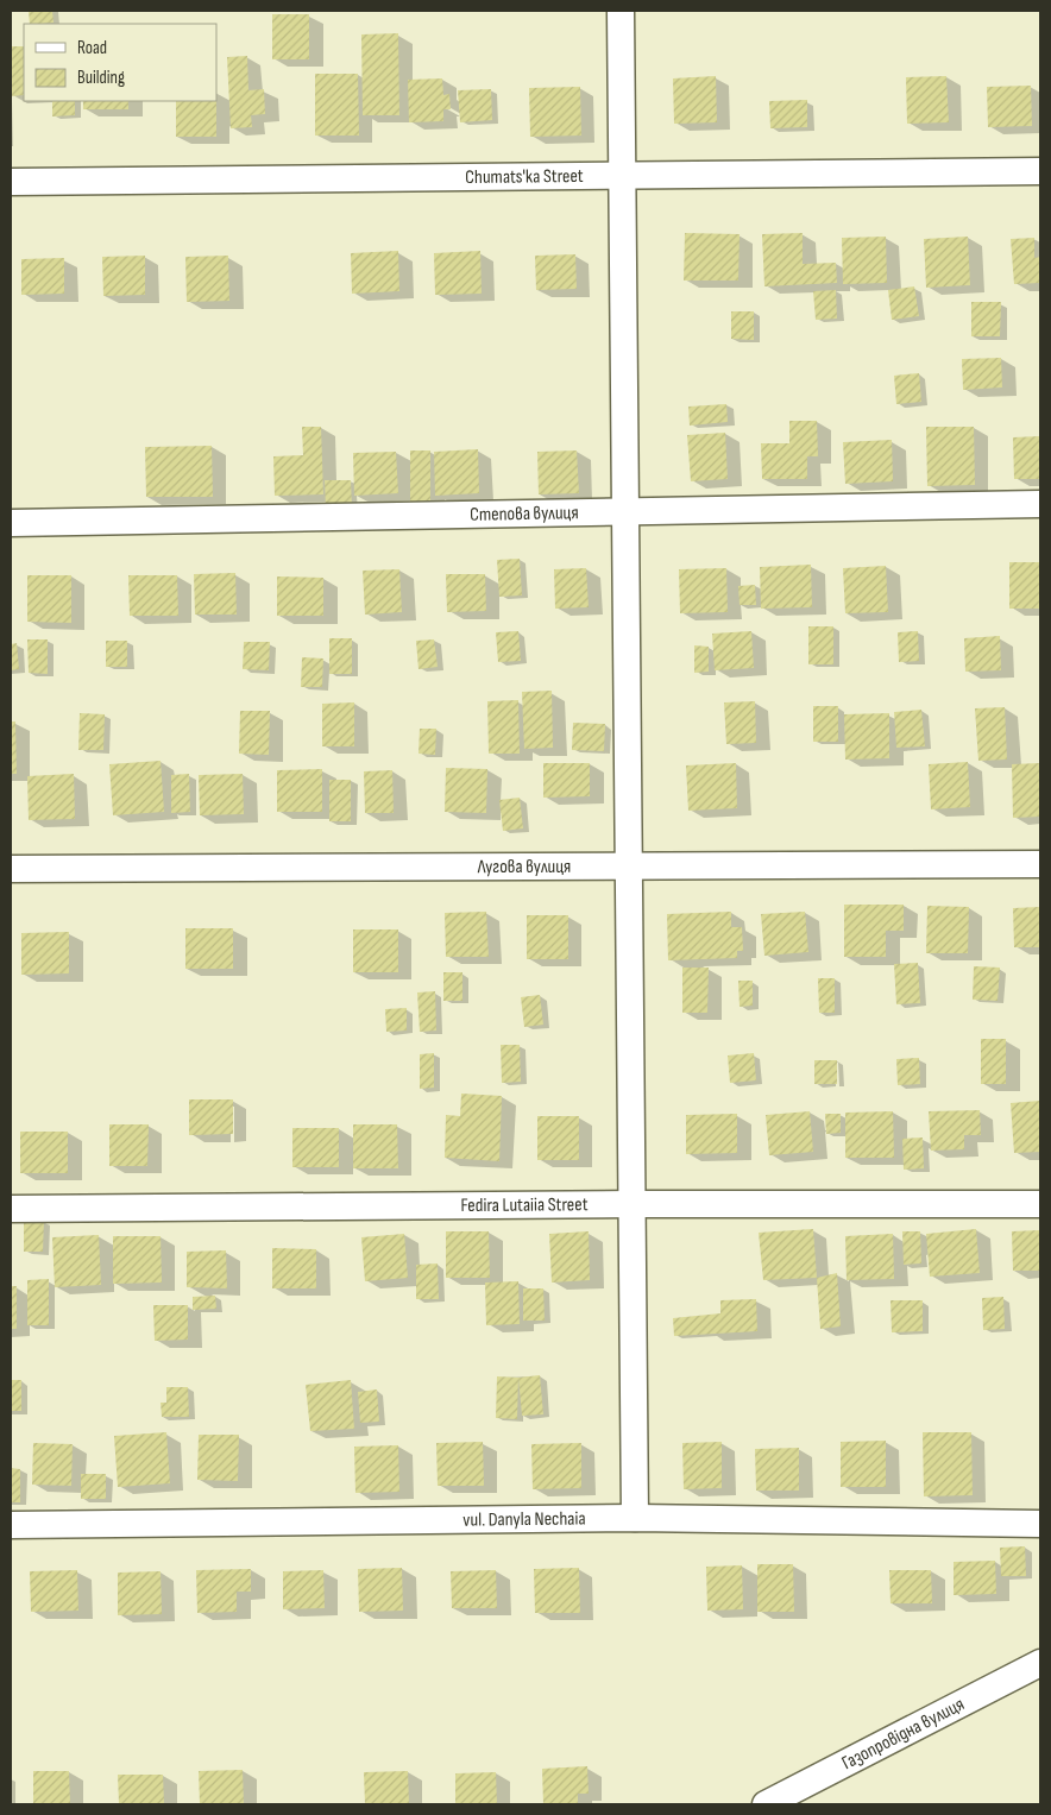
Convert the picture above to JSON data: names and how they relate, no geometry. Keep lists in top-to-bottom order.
{
  "streets": {
    "street": [
      "Chumats'ka Street",
      "Степова вулиця",
      "Лугова вулиця",
      "Fedira Lutaiia Street",
      "vul. Danyla Nechaia",
      "Газопровідна вулиця"
    ]
  },
  "legend": ["Road", "Building"]
}
